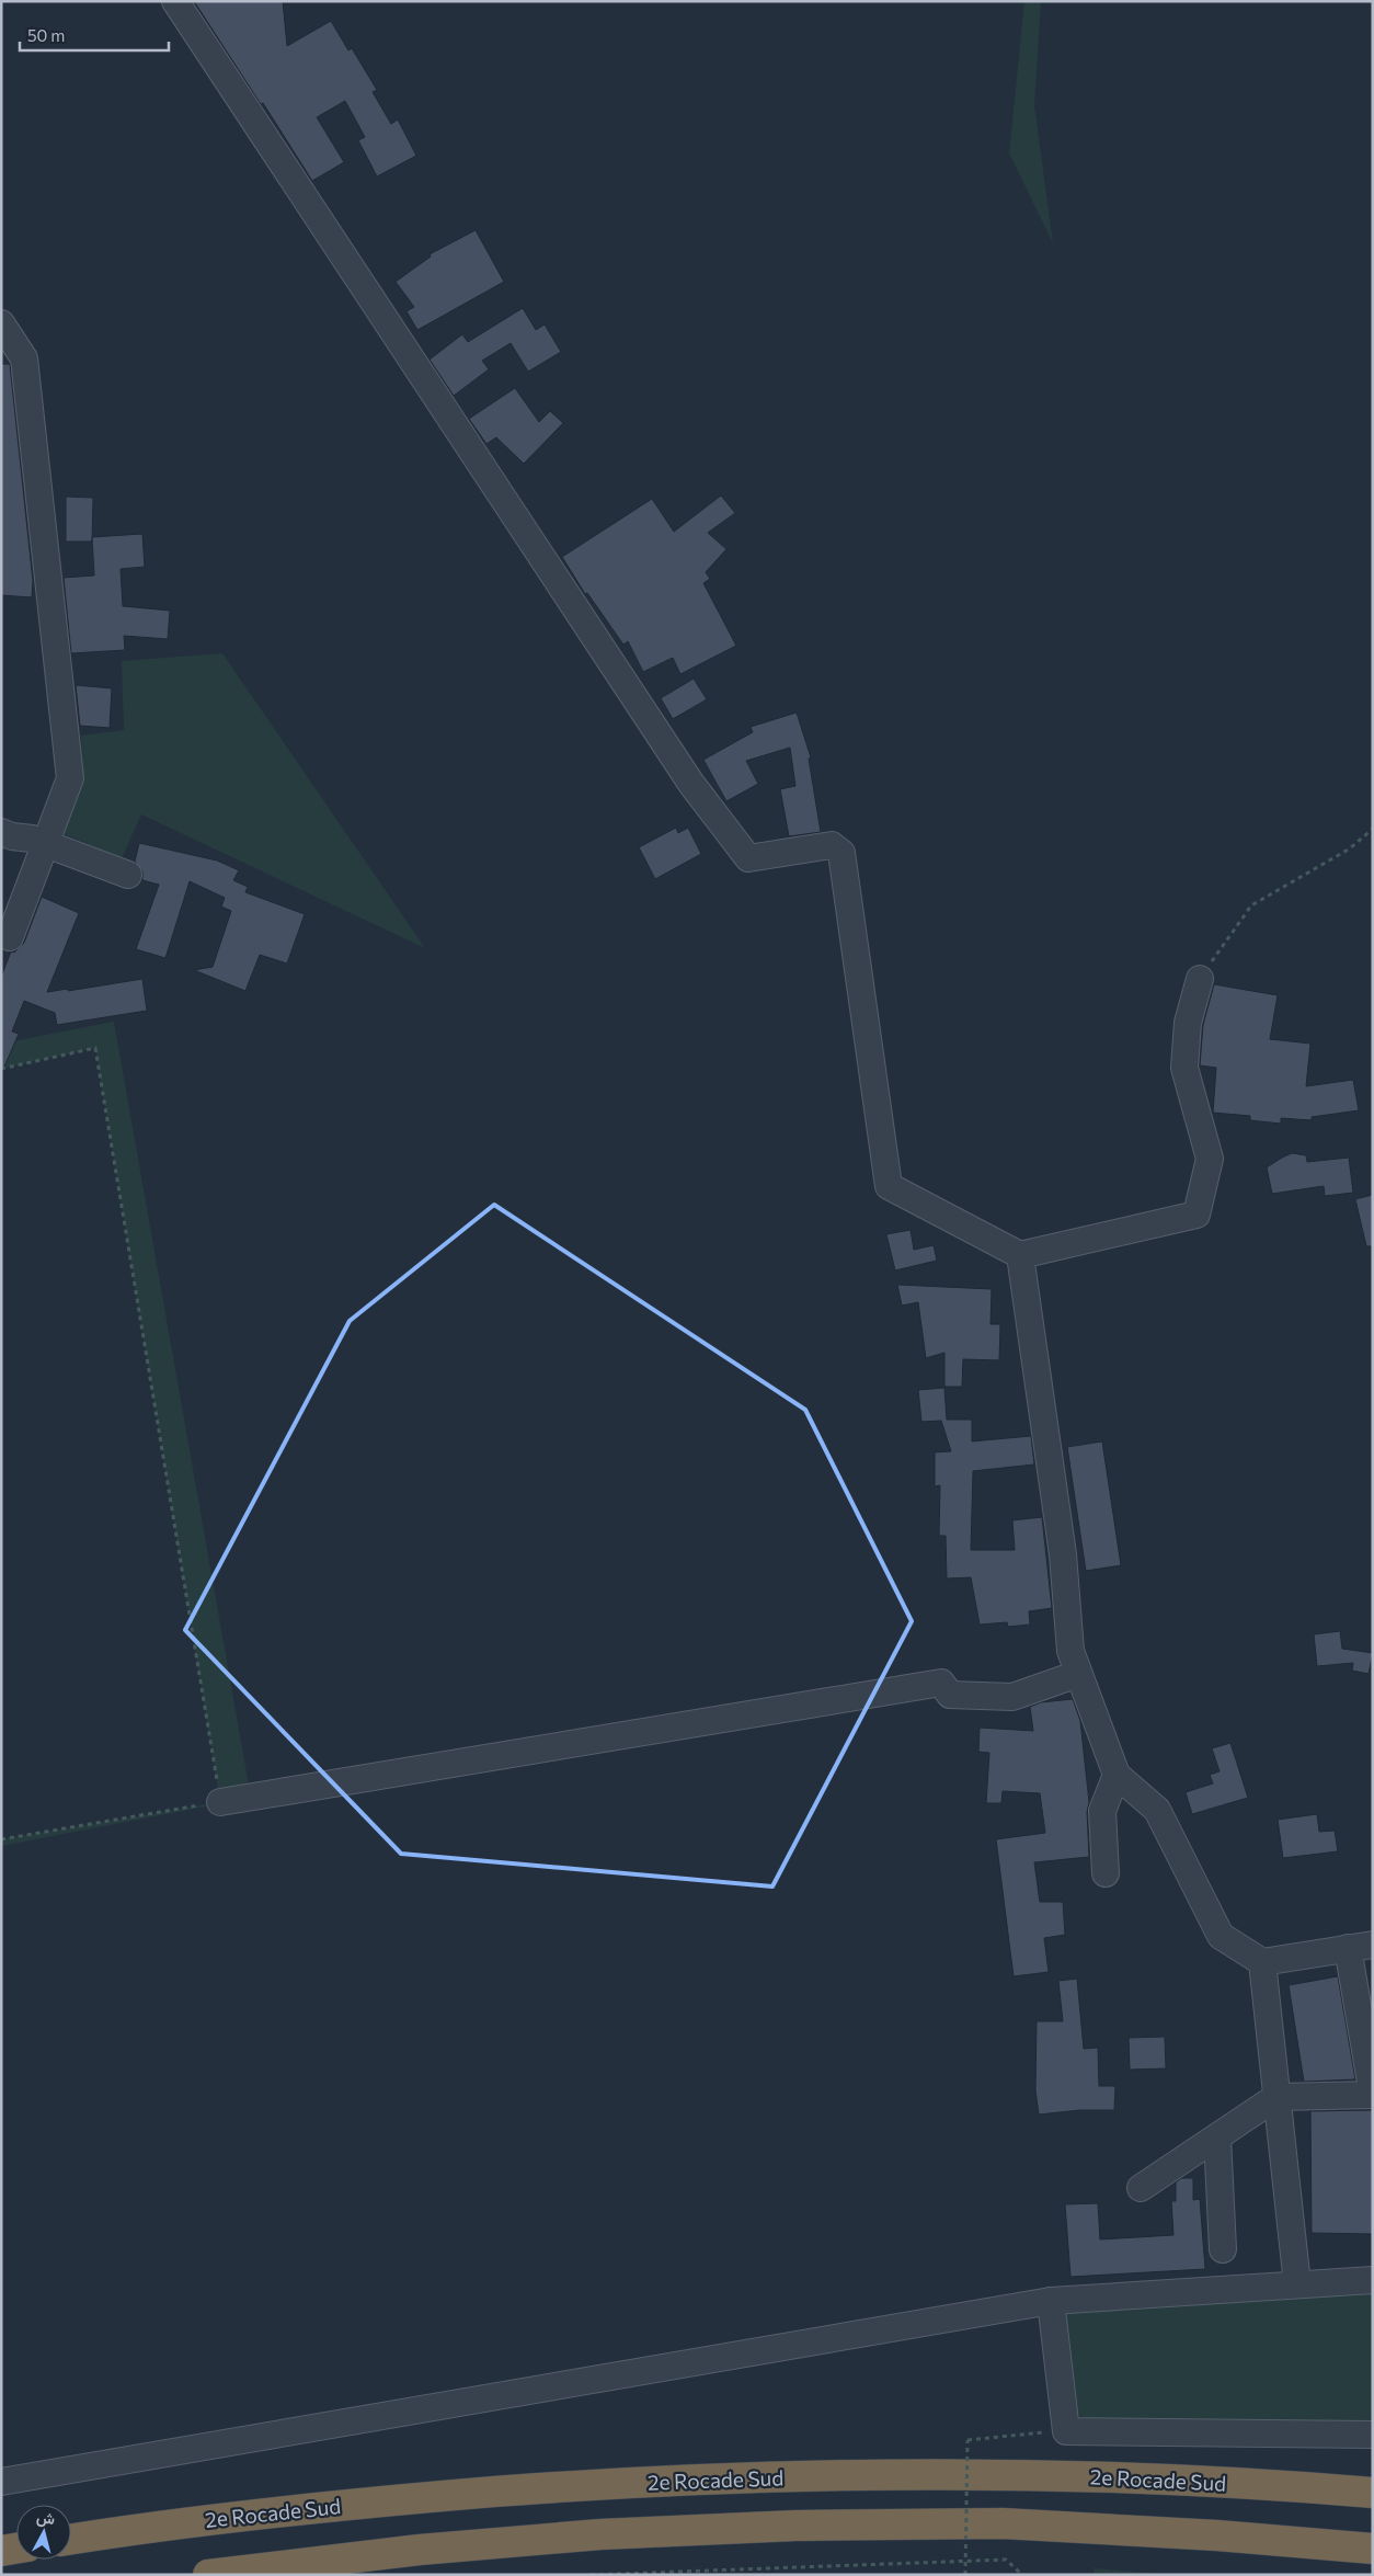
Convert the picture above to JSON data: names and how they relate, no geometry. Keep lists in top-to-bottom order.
{
  "streets": {
    "highway": ["2e Rocade Sud"]
  },
  "scale_bar": "50 m",
  "north": "top"
}
